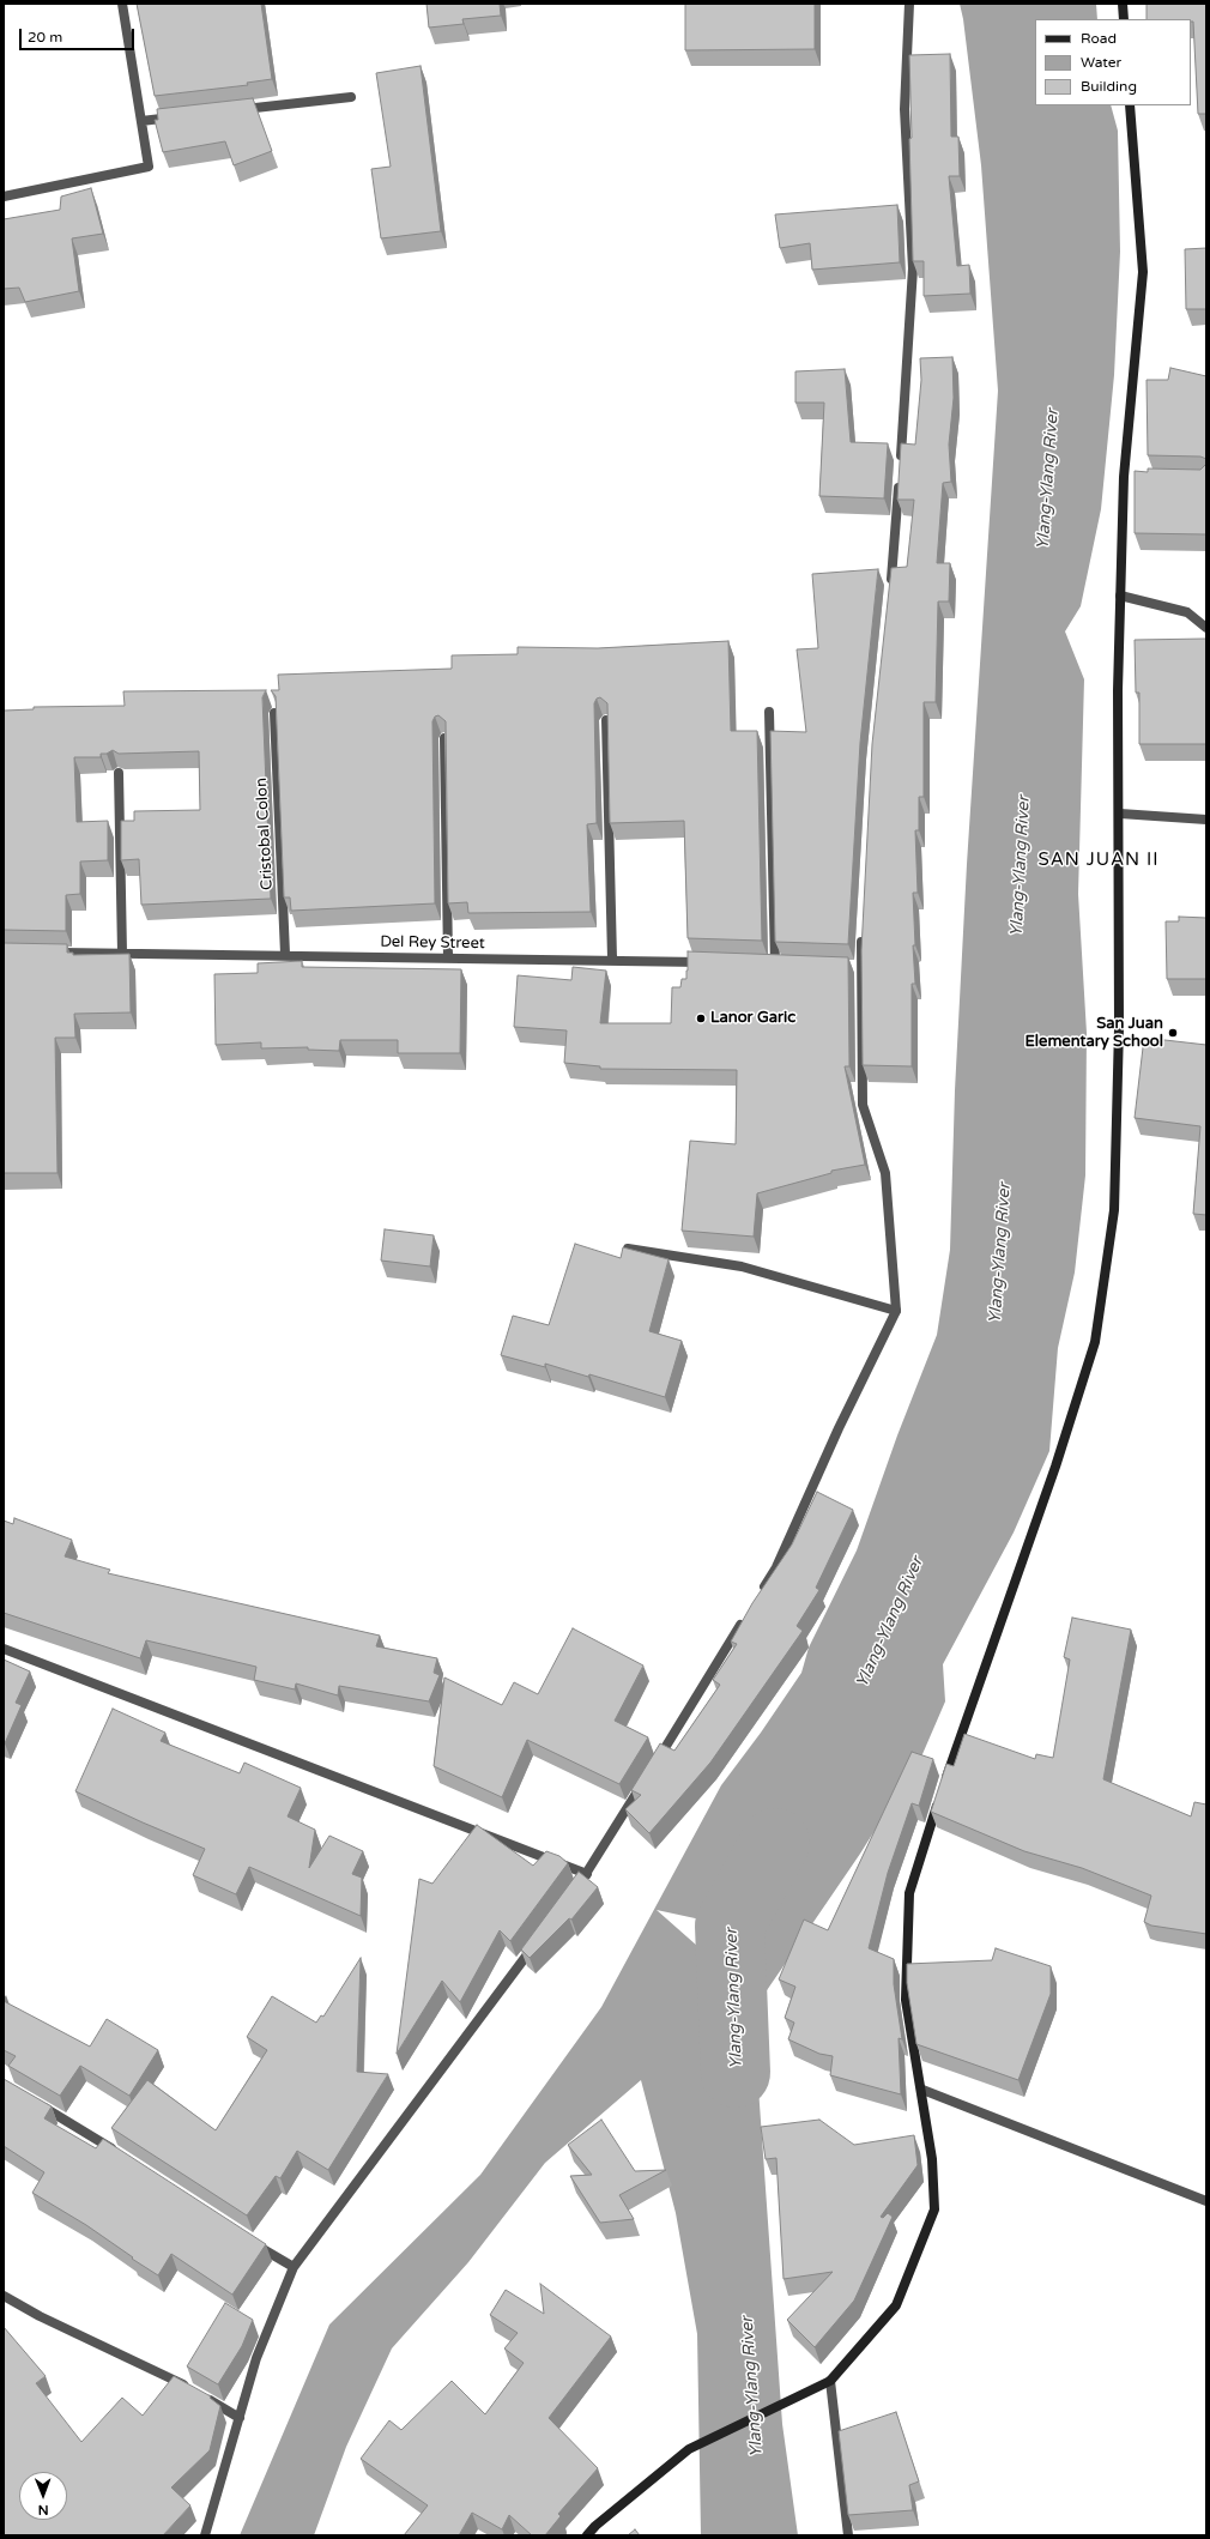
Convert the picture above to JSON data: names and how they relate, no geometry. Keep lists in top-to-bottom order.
{
  "streets": {
    "street": ["Cristobal Colon", "Del Rey Street"]
  },
  "crossings": [
    ["Cristobal Colon", "Del Rey Street"]
  ],
  "districts": ["SAN JUAN II"],
  "water": ["Ylang-Ylang River"],
  "places": ["Lanor Garic", "San Juan Elementary School"],
  "legend": ["Road", "Water", "Building"],
  "scale_bar": "20 m",
  "north": "bottom"
}
